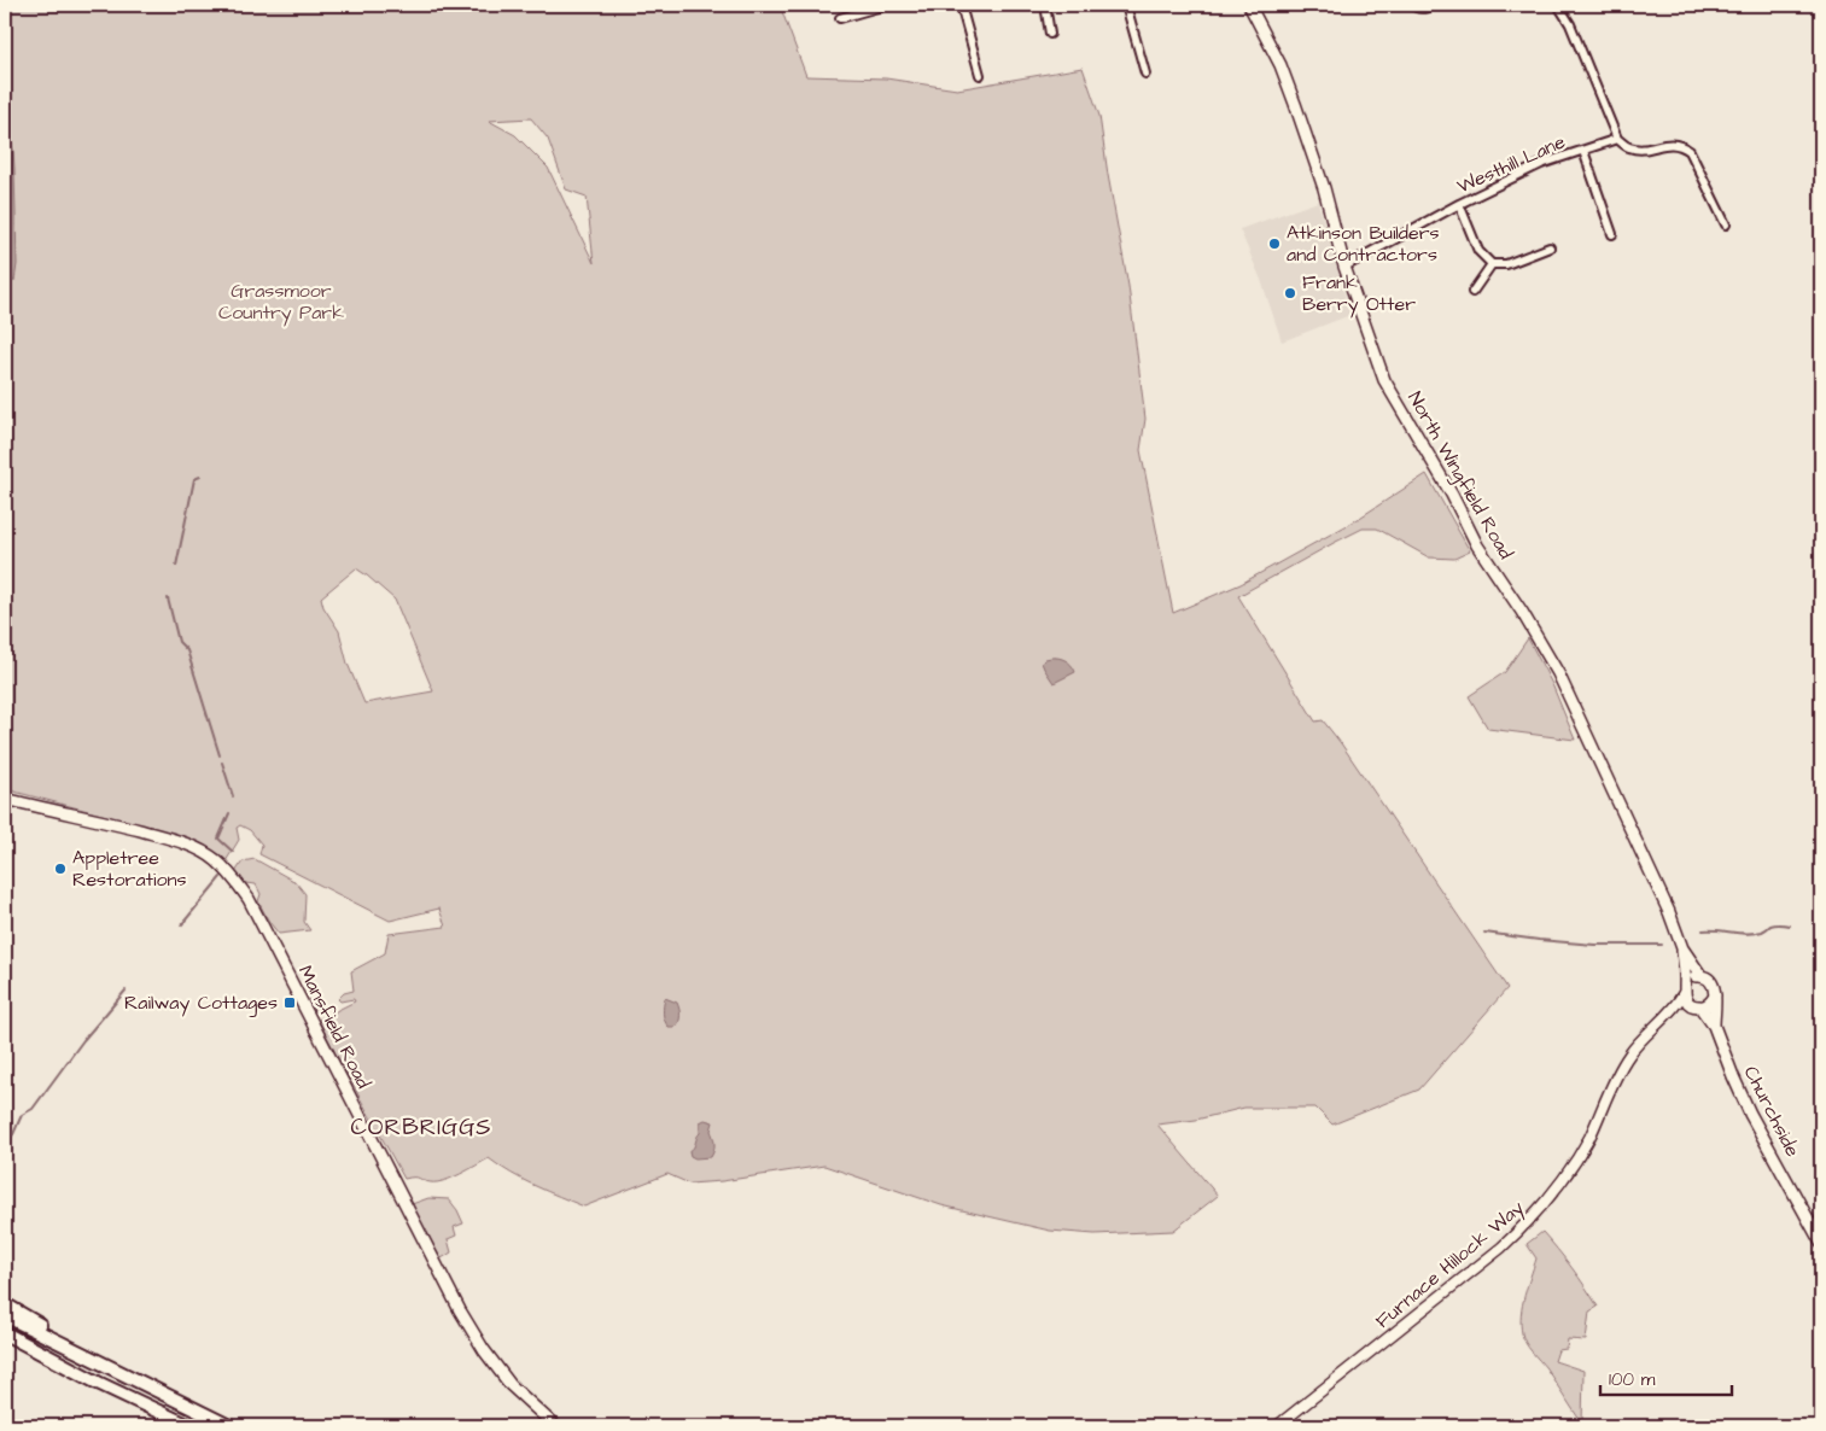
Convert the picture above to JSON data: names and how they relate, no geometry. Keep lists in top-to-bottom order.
{
  "streets": {
    "main road": ["North Wingfield Road", "Mansfield Road", "Churchside"],
    "street": ["Westhill Lane", "Furnace Hillock Way"]
  },
  "crossings": [
    ["Westhill Lane", "North Wingfield Road"],
    ["North Wingfield Road", "Churchside"],
    ["North Wingfield Road", "Furnace Hillock Way"],
    ["Churchside", "Furnace Hillock Way"]
  ],
  "districts": ["CORBRIGGS"],
  "parks": ["Grassmoor Country Park"],
  "places": {
    "other": ["Atkinson Builders and Contractors", "Frank Berry Otter", "Appletree Restorations"],
    "transit": ["Railway Cottages"]
  },
  "scale_bar": "100 m"
}
